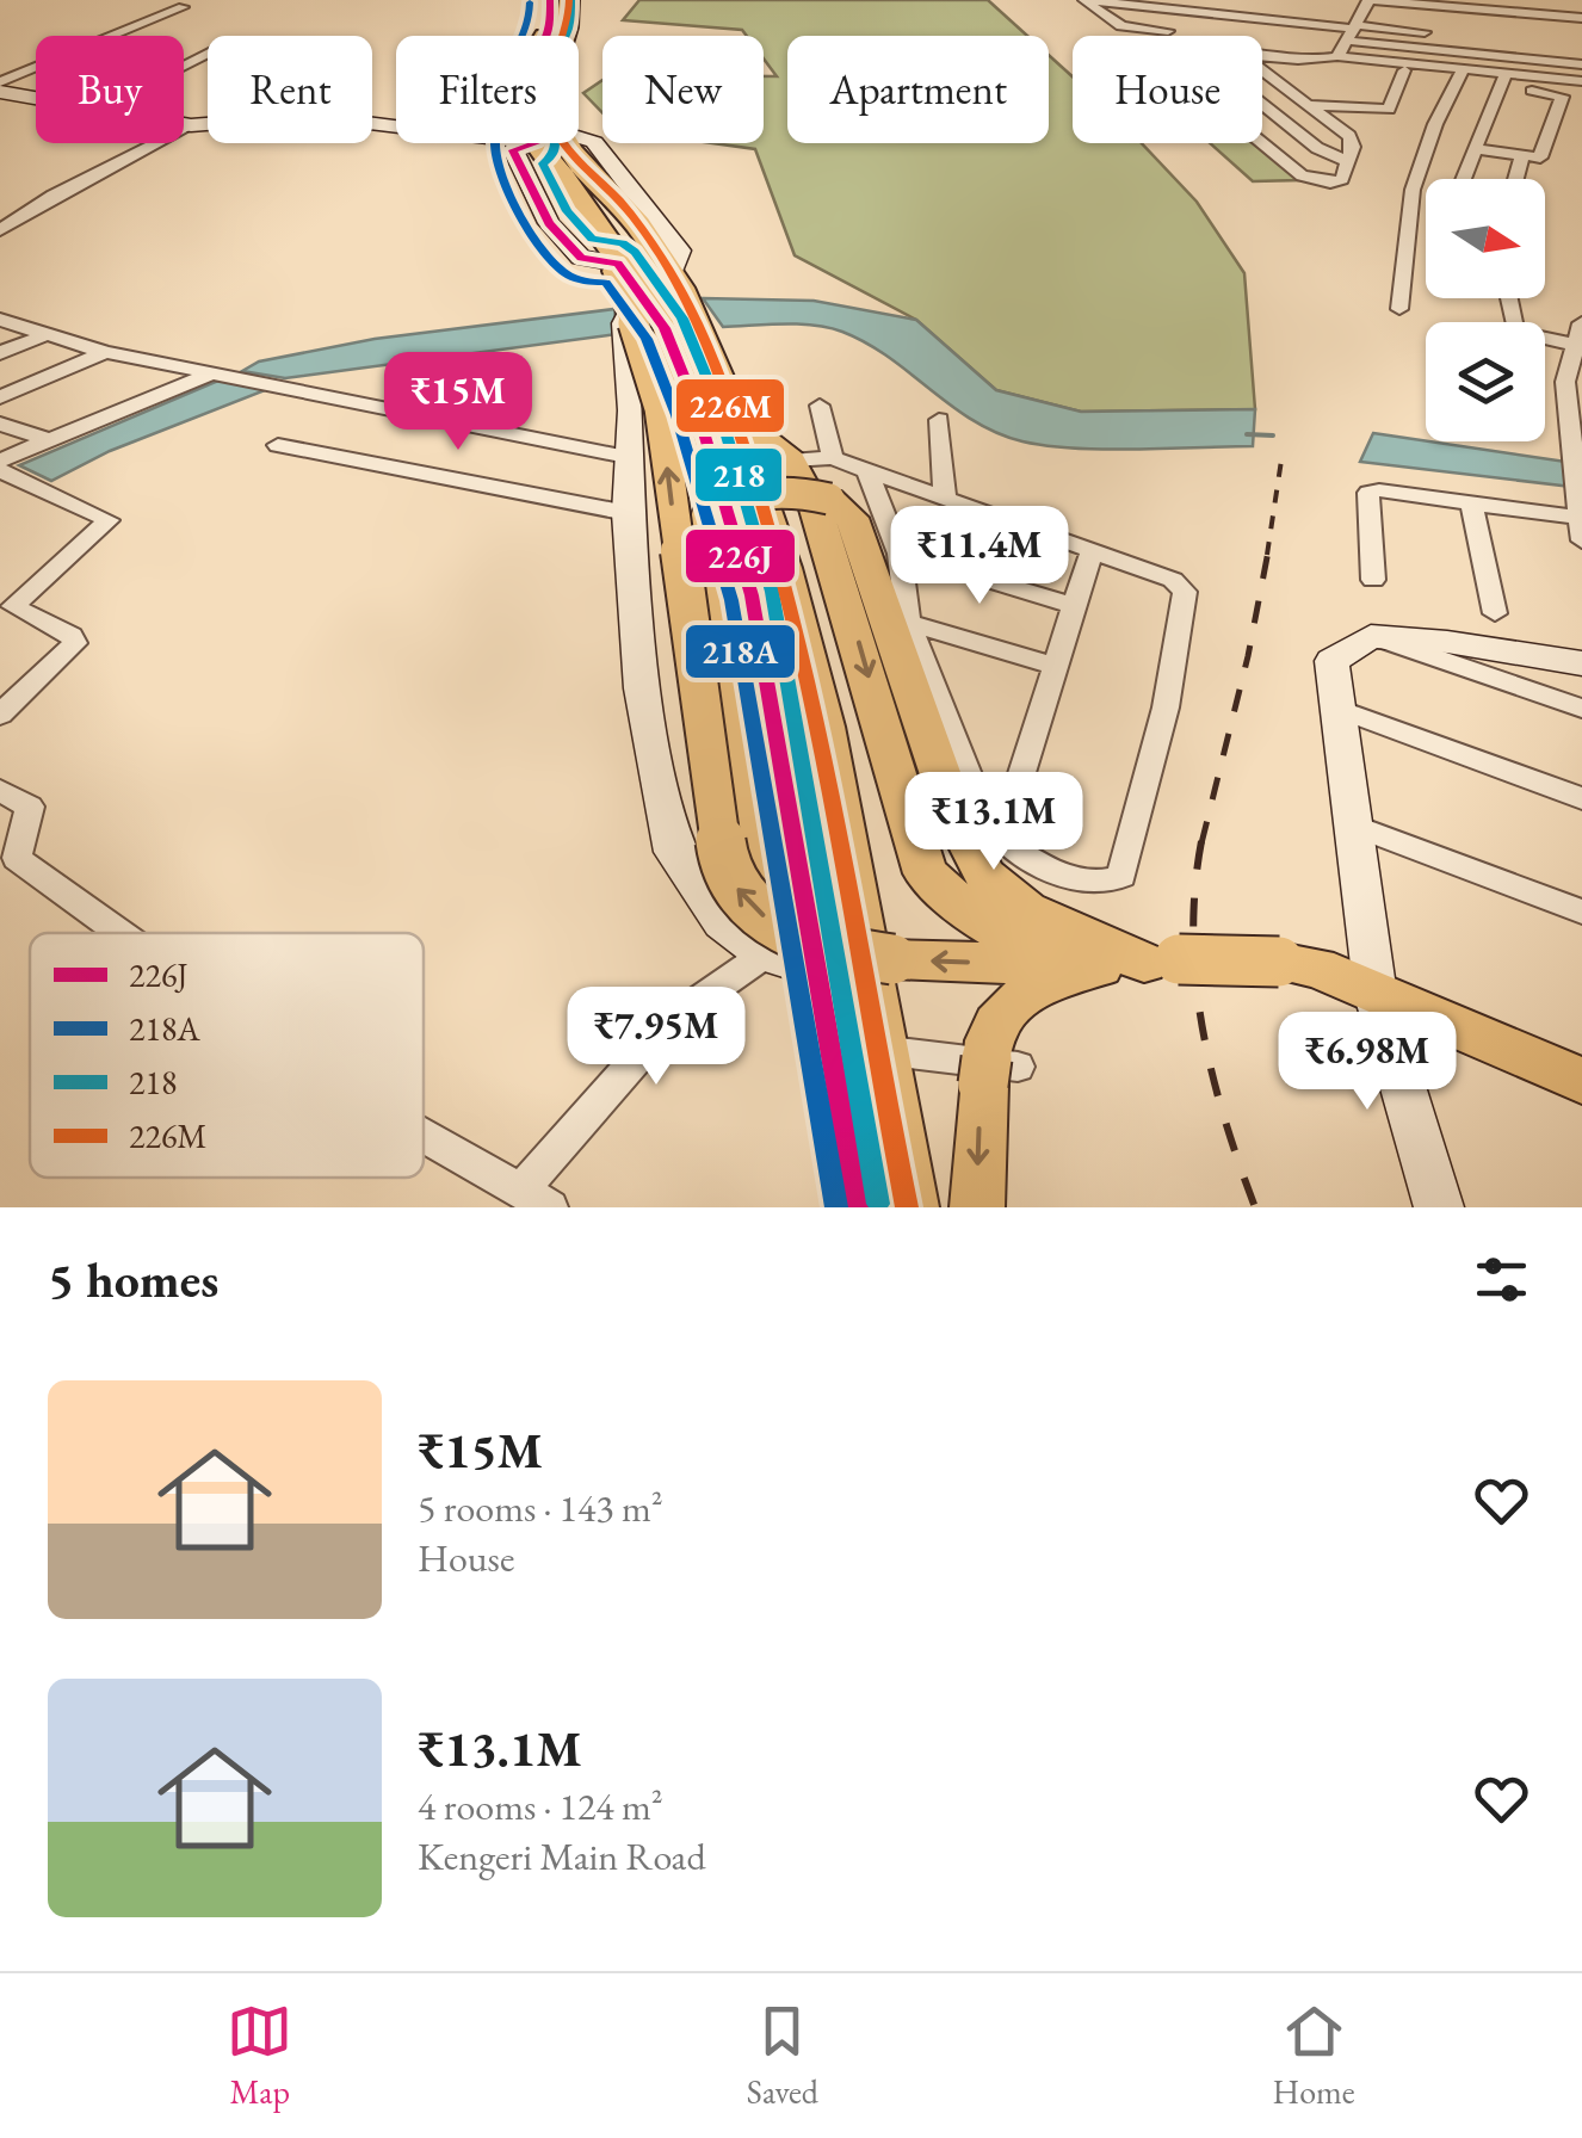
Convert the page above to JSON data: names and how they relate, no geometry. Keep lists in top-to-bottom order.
{
  "lines": [
    "transit line 226J",
    "transit line 218",
    "transit line 226M",
    "transit line 218A"
  ],
  "legend": [
    "226J",
    "218A",
    "218",
    "226M"
  ],
  "north": "right",
  "page": {
    "chip": [
      "Buy",
      "Rent",
      "Filters",
      "New",
      "Apartment",
      "House"
    ],
    "price": [
      "₹15M",
      "₹11.4M",
      "₹13.1M",
      "₹7.95M",
      "₹6.98M"
    ],
    "heading": "5 homes",
    "list": [
      {
        "name": "₹15M",
        "note": "5 rooms · 143 m² · House"
      },
      {
        "name": "₹13.1M",
        "note": "4 rooms · 124 m² · Kengeri Main Road"
      }
    ],
    "tabs": ["Map", "Saved", "Home"]
  }
}
